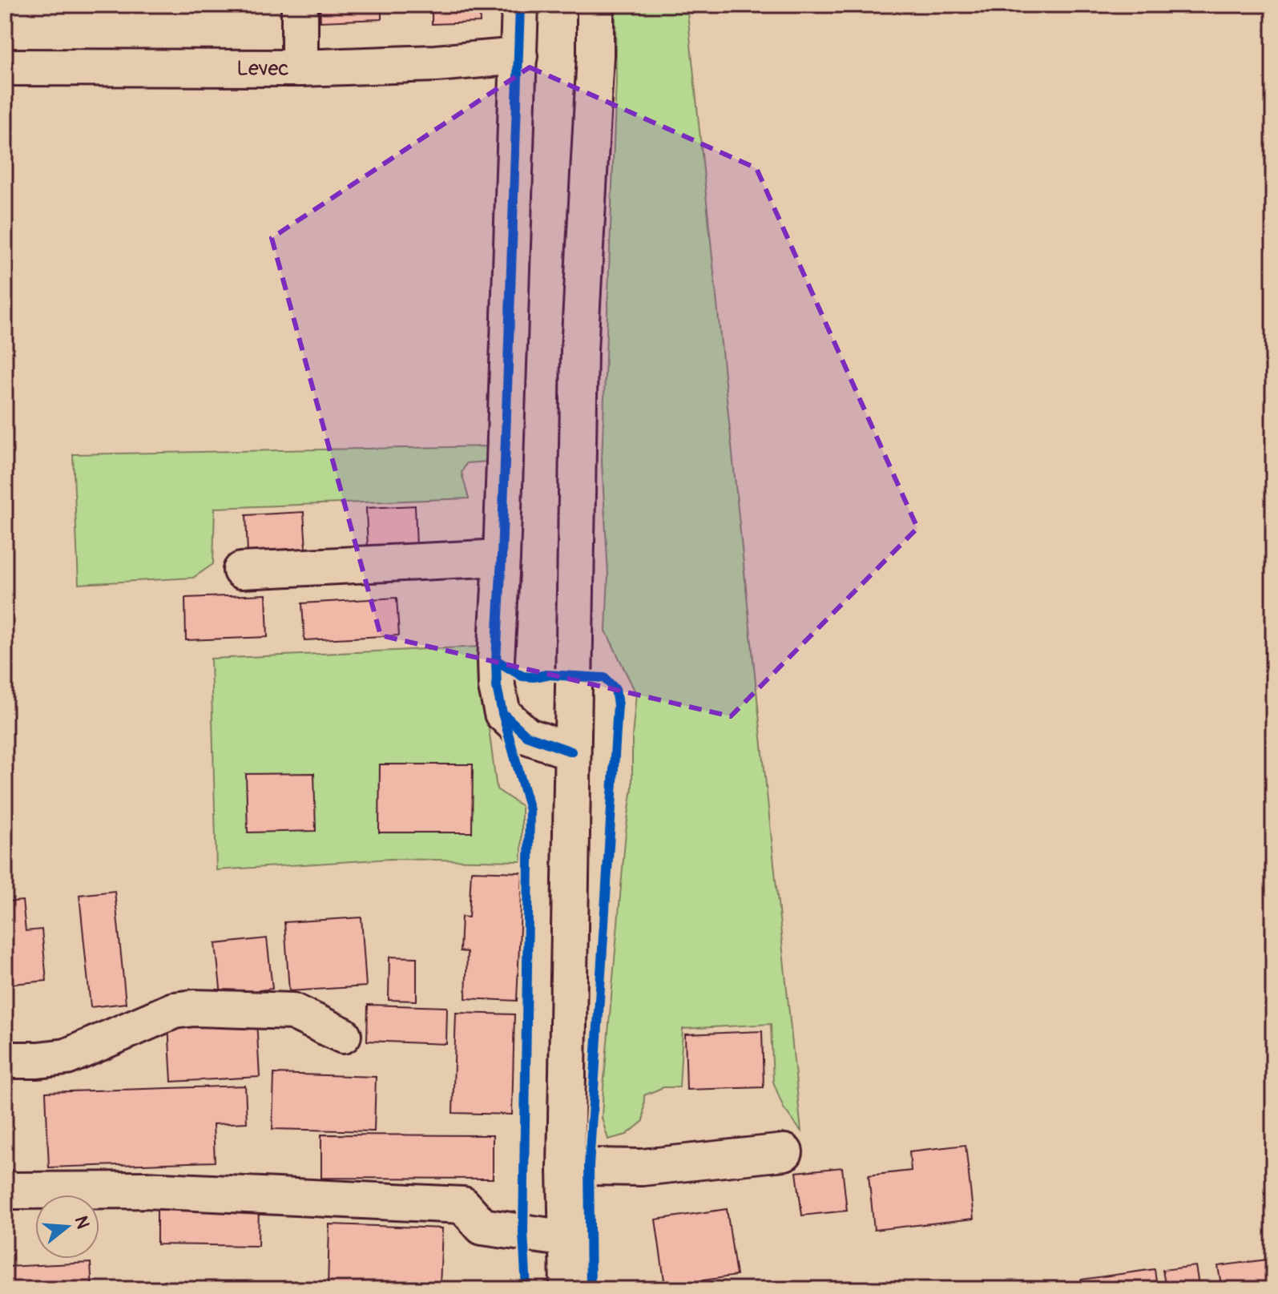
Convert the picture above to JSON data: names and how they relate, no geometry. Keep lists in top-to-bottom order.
{
  "streets": {
    "street": ["Levec"]
  },
  "north": "right"
}
